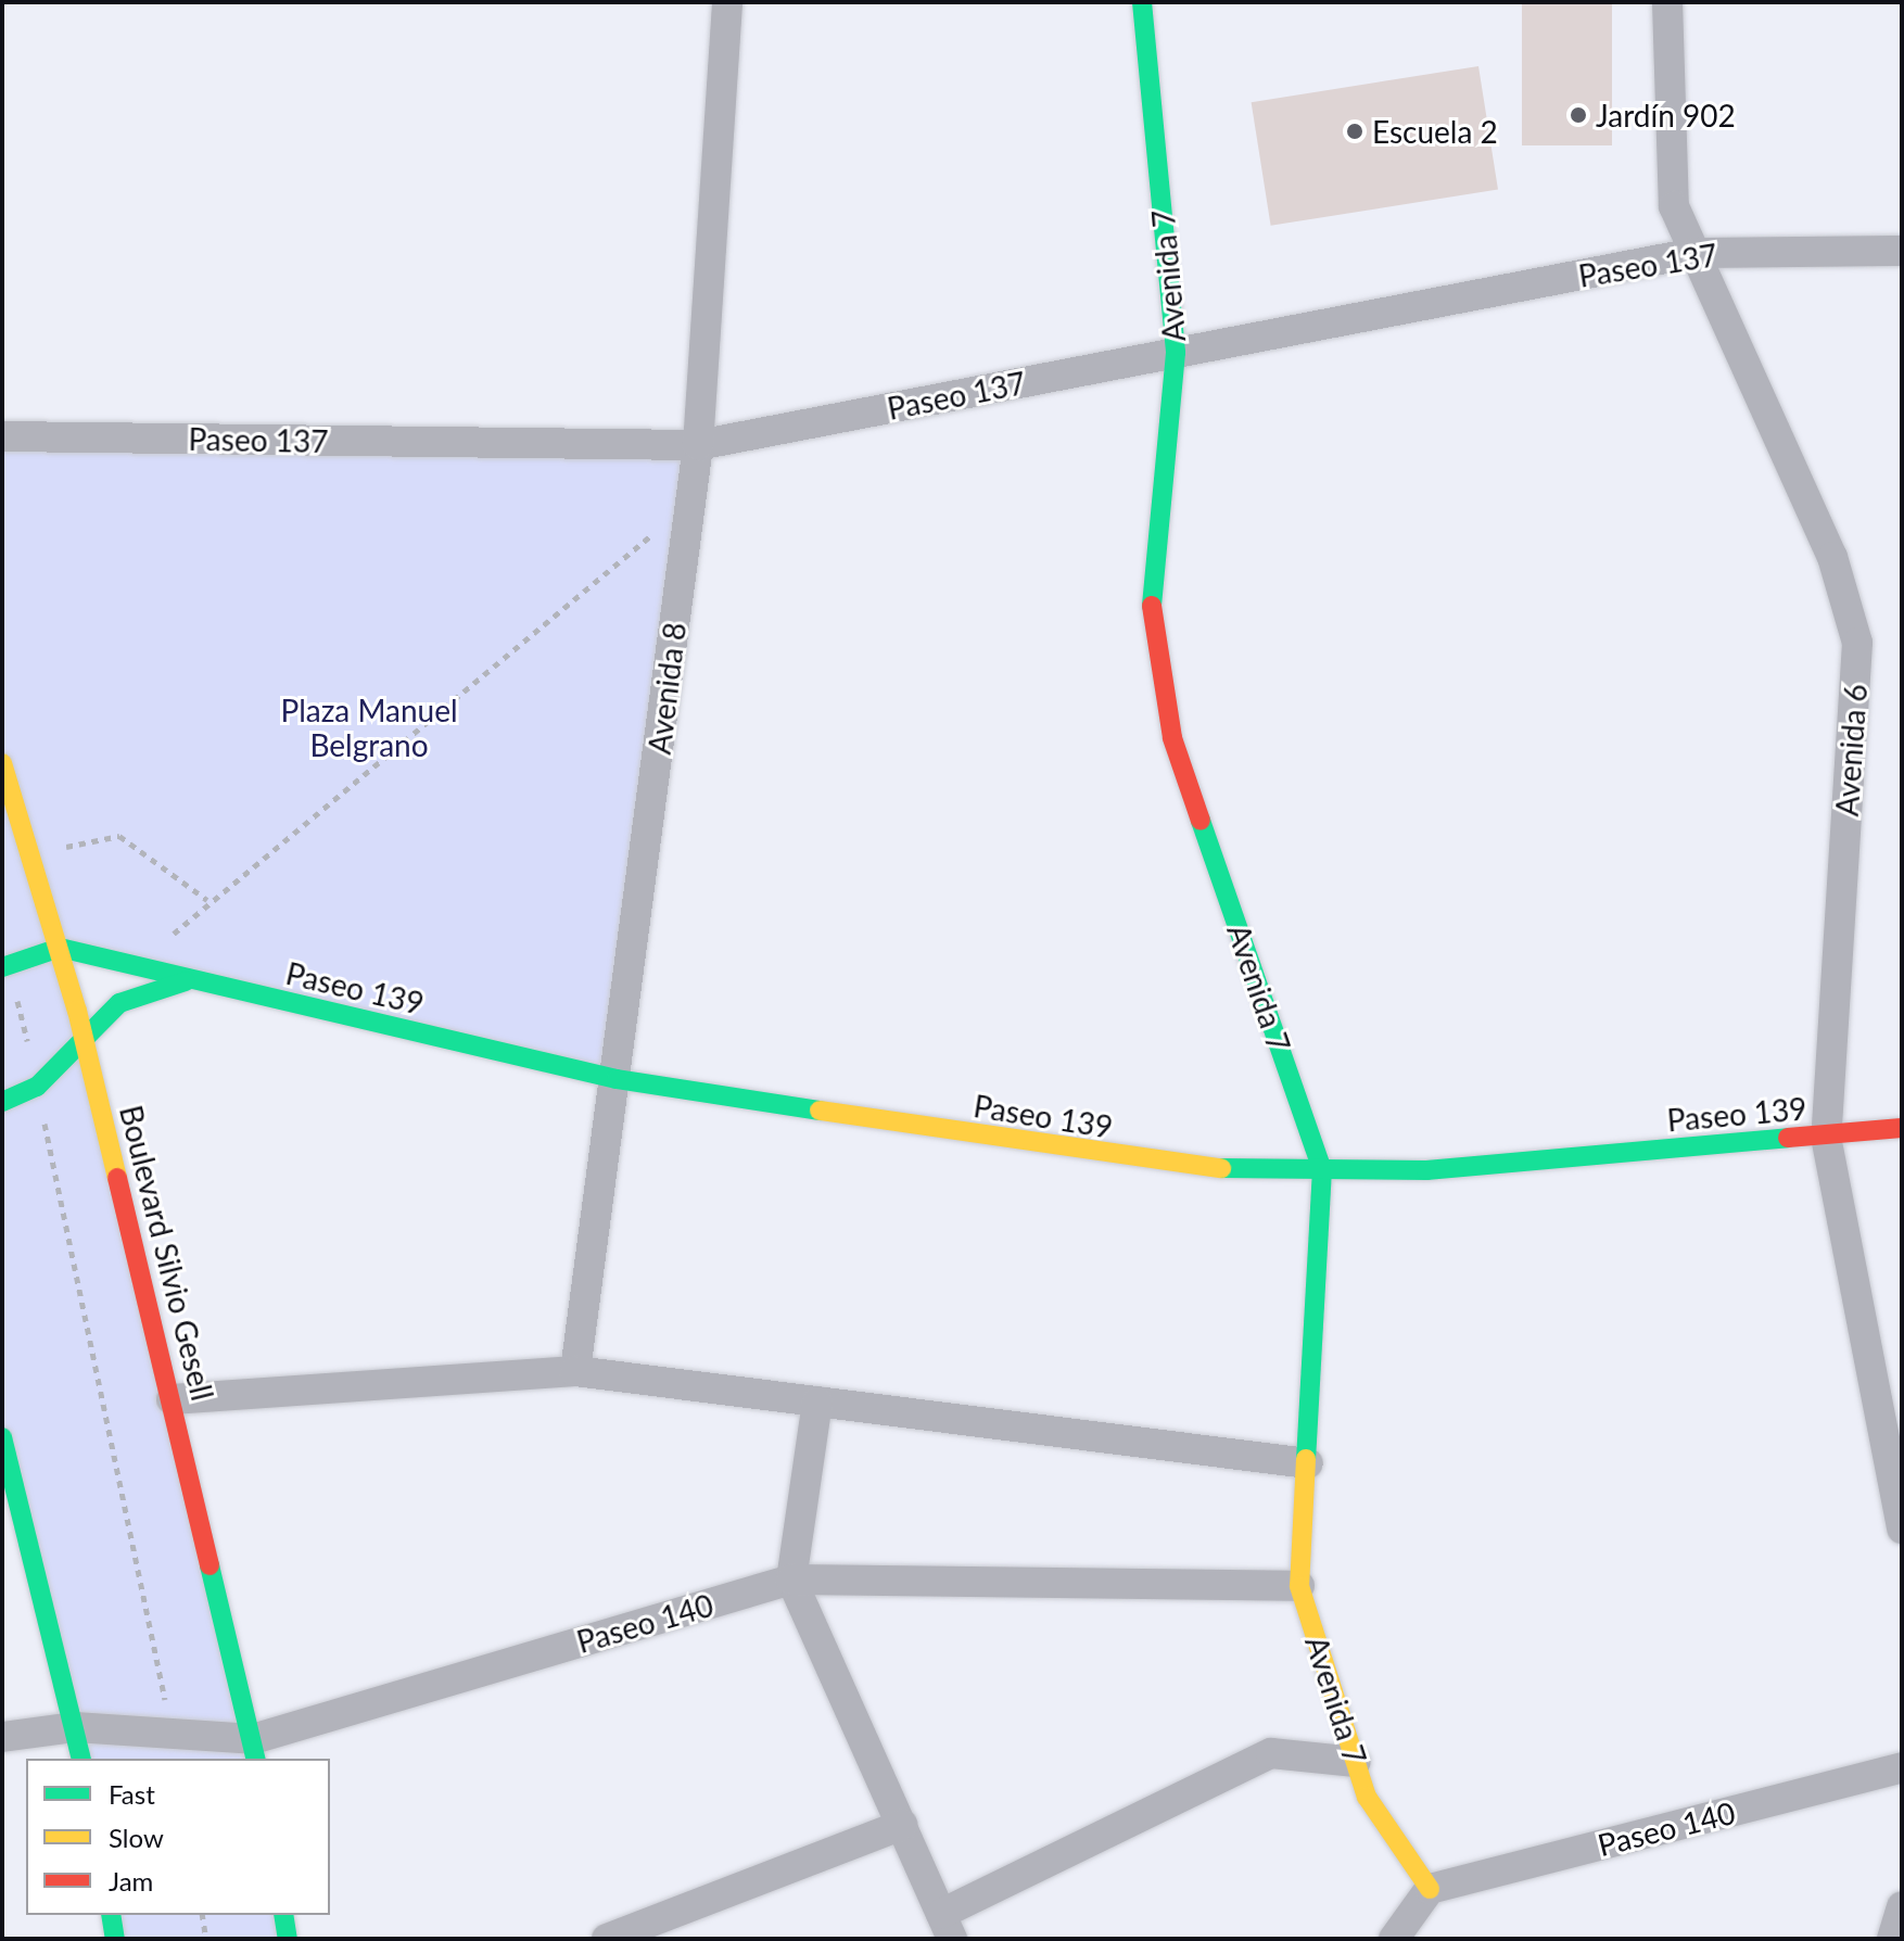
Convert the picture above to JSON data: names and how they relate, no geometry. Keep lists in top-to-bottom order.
{
  "streets": {
    "main road": ["Avenida 7", "Paseo 139", "Boulevard Silvio Gesell"],
    "street": [
      "Paseo 137",
      "Avenida 8",
      "Avenida 6",
      "Paseo 140"
    ]
  },
  "crossings": [
    ["Paseo 137", "Avenida 7"],
    ["Paseo 137", "Avenida 8"],
    ["Paseo 137", "Avenida 6"],
    ["Avenida 7", "Paseo 139"],
    ["Avenida 7", "Paseo 140"],
    ["Avenida 8", "Paseo 139"],
    ["Avenida 6", "Paseo 139"],
    ["Paseo 139", "Boulevard Silvio Gesell"],
    ["Boulevard Silvio Gesell", "Paseo 140"]
  ],
  "parks": ["Plaza Manuel Belgrano"],
  "places": ["Jardín 902", "Escuela 2"],
  "legend": ["Fast", "Slow", "Jam"]
}
